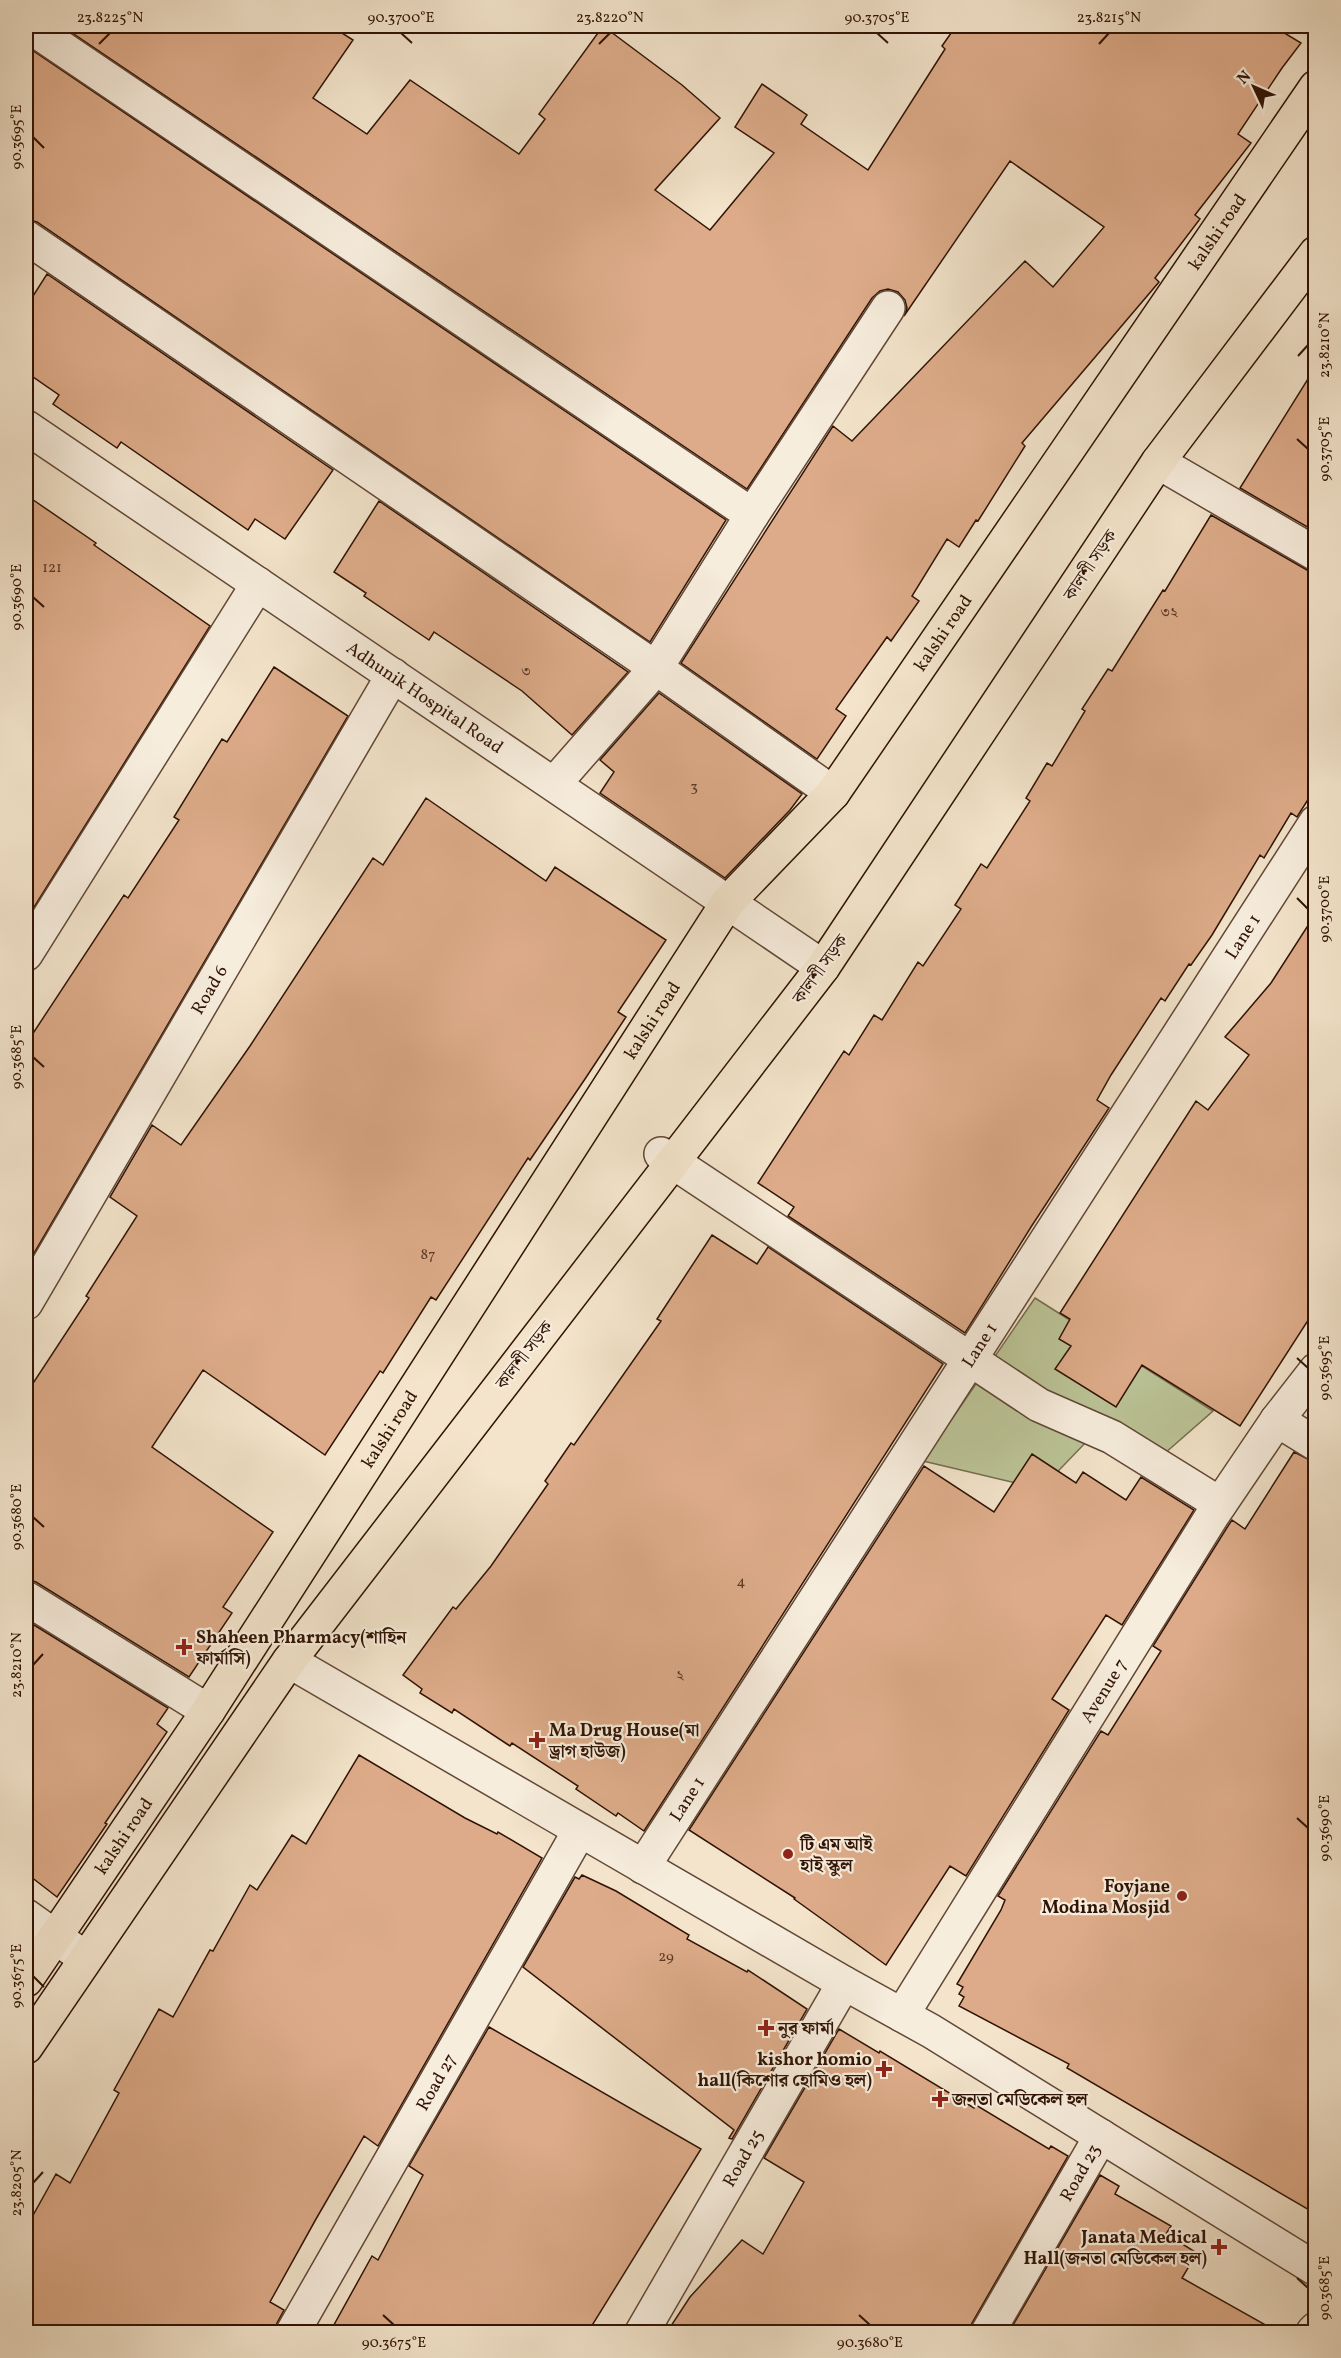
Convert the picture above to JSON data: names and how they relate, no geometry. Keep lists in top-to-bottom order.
{
  "streets": {
    "main road": ["kalshi road", "কালশী সড়ক"],
    "street": [
      "Adhunik Hospital Road",
      "Lane 1",
      "Road 6",
      "Avenue 7",
      "Road 27",
      "Road 25",
      "Road 23"
    ]
  },
  "crossings": [
    ["kalshi road", "Adhunik Hospital Road"],
    ["কালশী সড়ক", "Adhunik Hospital Road"],
    ["Adhunik Hospital Road", "Road 6"]
  ],
  "places": {
    "health": [
      "Shaheen Pharmacy(শাহিন ফার্মাসি)",
      "Ma Drug House(মা ড্রাগ হাউজ)",
      "নুর ফার্মা",
      "kishor homio hall(কিশোর হোমিও হল)",
      "জনতা মেডিকেল হল",
      "Janata Medical Hall(জনতা মেডিকেল হল)"
    ],
    "other": ["টি এম আই হাই স্কুল", "Foyjane Modina Mosjid"]
  },
  "house_numbers": [
    "121",
    "৩২",
    "৩",
    "3",
    "87",
    "4",
    "২",
    "29"
  ],
  "north": "top left",
  "coordinates": [
    "23.8225°N",
    "90.3700°E",
    "23.8220°N",
    "90.3705°E",
    "23.8215°N",
    "90.3695°E",
    "23.8210°N",
    "90.3690°E",
    "90.3685°E",
    "90.3680°E",
    "90.3675°E",
    "23.8205°N"
  ]
}
